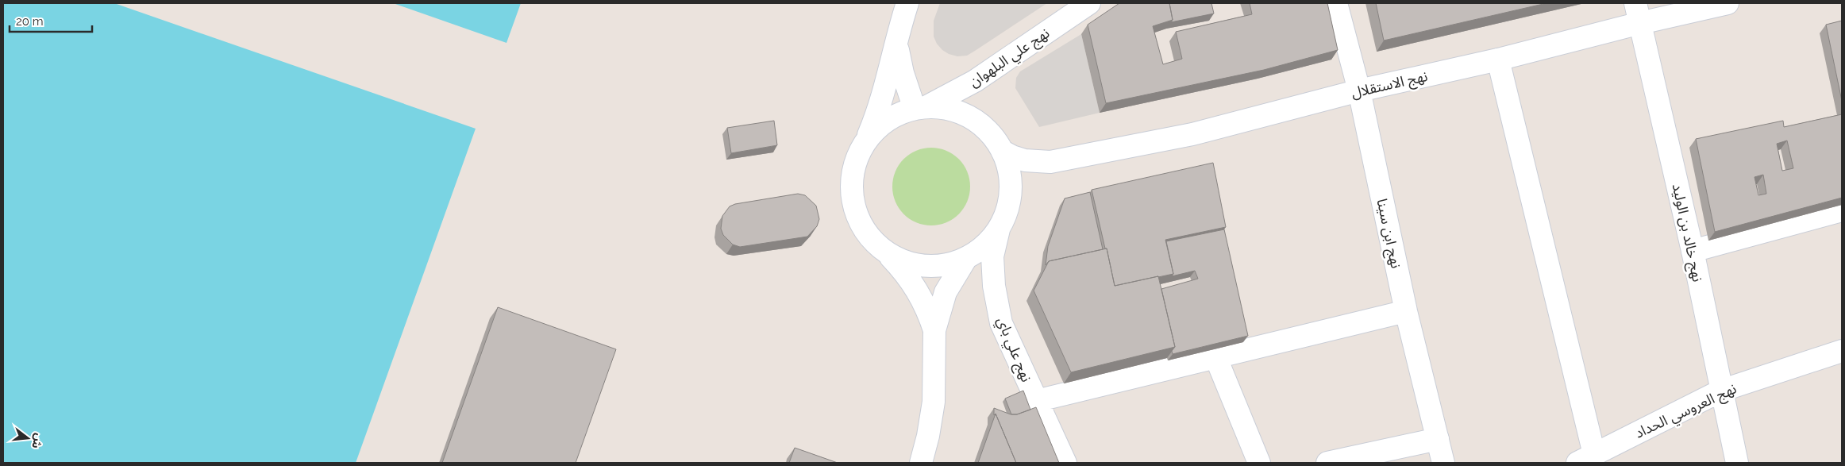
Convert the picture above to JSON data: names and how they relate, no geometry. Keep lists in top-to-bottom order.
{
  "streets": {
    "street": [
      "نهج علي البلهوان",
      "نهج الاستقلال",
      "نهج خالد بن الوليد",
      "نهج ابن سينا",
      "نهج علي باي",
      "نهج العروسي الحداد"
    ]
  },
  "crossings": [
    ["نهج الاستقلال", "نهج خالد بن الوليد"],
    ["نهج الاستقلال", "نهج ابن سينا"],
    ["نهج خالد بن الوليد", "نهج العروسي الحداد"]
  ],
  "scale_bar": "20 m",
  "north": "right"
}
